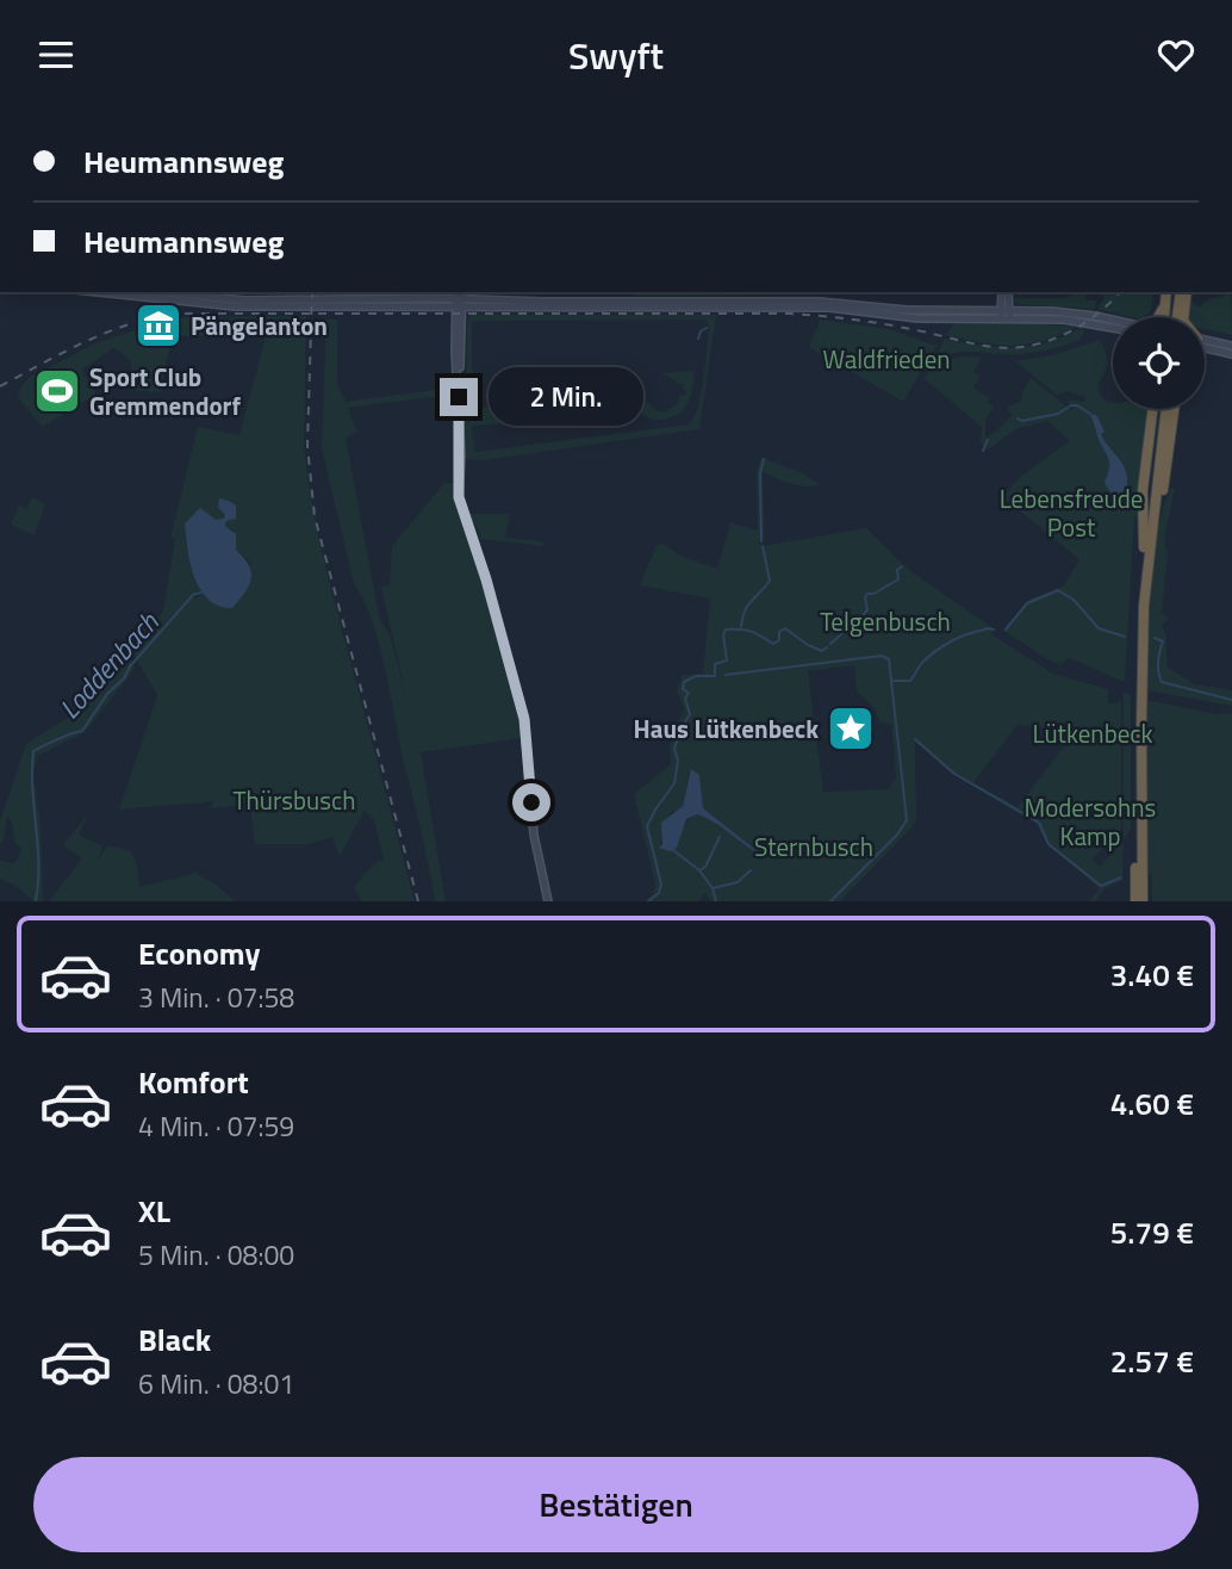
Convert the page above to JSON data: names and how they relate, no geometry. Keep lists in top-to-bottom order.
{
  "water": ["Loddenbach"],
  "parks": [
    "Waldfrieden",
    "Lebensfreude Post",
    "Telgenbusch",
    "Lütkenbeck",
    "Thürsbusch",
    "Modersohns Kamp",
    "Sternbusch"
  ],
  "places": {
    "museum": ["Pängelanton"],
    "sports": ["Sport Club Gremmendorf"],
    "place": ["Haus Lütkenbeck"]
  },
  "page": {
    "header": "Swyft",
    "banner": ["Heumannsweg", "Heumannsweg"],
    "bubble": "2 Min.",
    "list": [
      {
        "name": "Economy",
        "note": "3 Min. · 07:58",
        "value": "3.40 €"
      },
      {
        "name": "Komfort",
        "note": "4 Min. · 07:59",
        "value": "4.60 €"
      },
      {
        "name": "XL",
        "note": "5 Min. · 08:00",
        "value": "5.79 €"
      },
      {
        "name": "Black",
        "note": "6 Min. · 08:01",
        "value": "2.57 €"
      }
    ],
    "buttons": "Bestätigen"
  }
}
